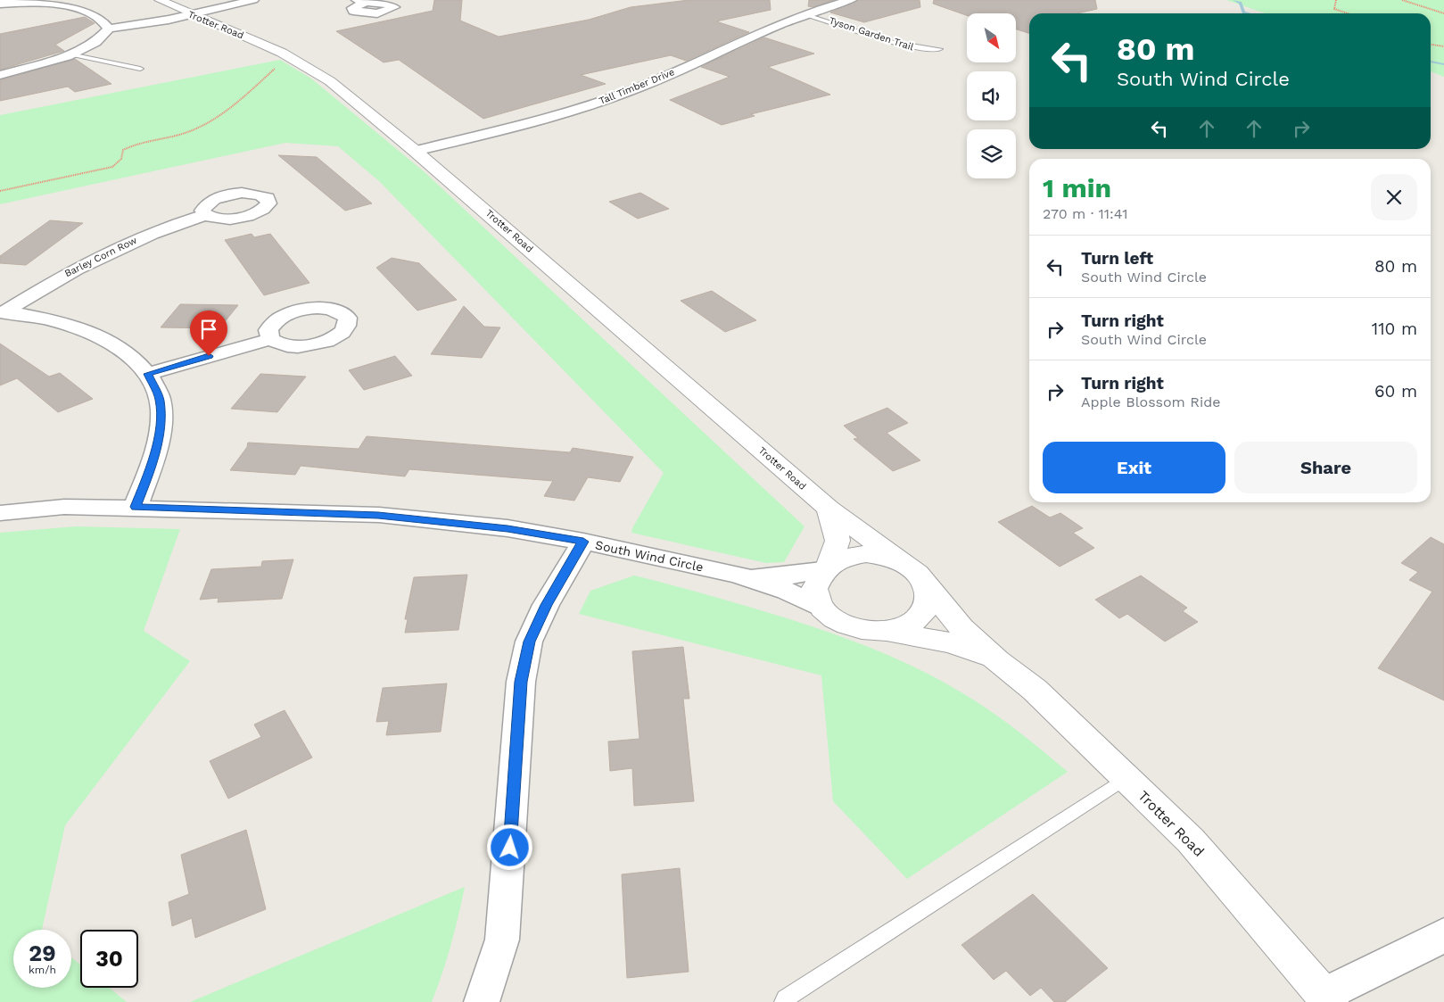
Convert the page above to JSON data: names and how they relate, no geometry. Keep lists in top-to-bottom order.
{
  "streets": {
    "street": [
      "Trotter Road",
      "Tall Timber Drive",
      "Barley Corn Row",
      "South Wind Circle"
    ],
    "lane": ["Tyson Garden Trail"]
  },
  "crossings": [
    ["Trotter Road", "Tall Timber Drive"],
    ["Trotter Road", "South Wind Circle"],
    ["Tyson Garden Trail", "Tall Timber Drive"]
  ],
  "north": "bottom right",
  "page": {
    "turn": ["80 m", "South Wind Circle"],
    "heading": ["1 min", "270 m · 11:41"],
    "list": [
      {
        "name": "Turn left",
        "note": "South Wind Circle",
        "value": "80 m"
      },
      {
        "name": "Turn right",
        "note": "South Wind Circle",
        "value": "110 m"
      },
      {
        "name": "Turn right",
        "note": "Apple Blossom Ride",
        "value": "60 m"
      }
    ],
    "buttons": ["Exit", "Share"],
    "speed": "29 km/h",
    "limit": "30"
  }
}
